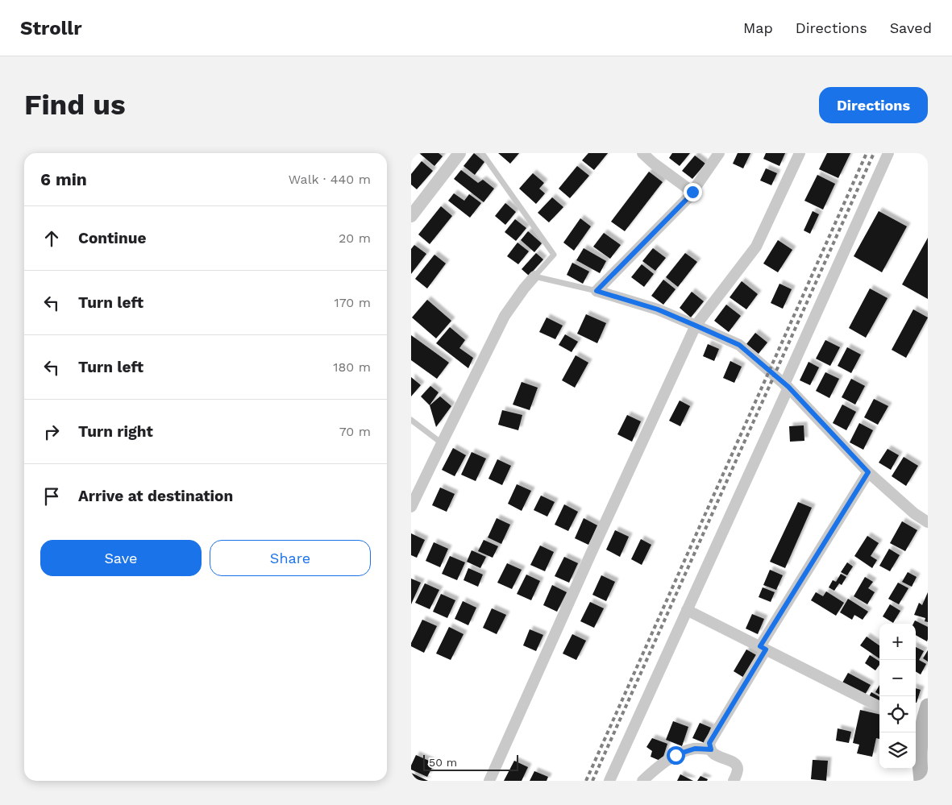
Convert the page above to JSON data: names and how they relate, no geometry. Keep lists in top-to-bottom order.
{
  "scale_bar": "50 m",
  "page": {
    "header": "Strollr",
    "nav": ["Map", "Directions", "Saved"],
    "buttons": [
      "Directions",
      ["Save", "Share"]
    ],
    "title": "Find us",
    "heading": ["6 min", "Walk · 440 m"],
    "list": [
      ["Continue", "20 m"],
      ["Turn left", "170 m"],
      ["Turn left", "180 m"],
      ["Turn right", "70 m"],
      "Arrive at destination"
    ],
    "map_buttons": ["+", "−"],
    "scale": "50 m"
  }
}
